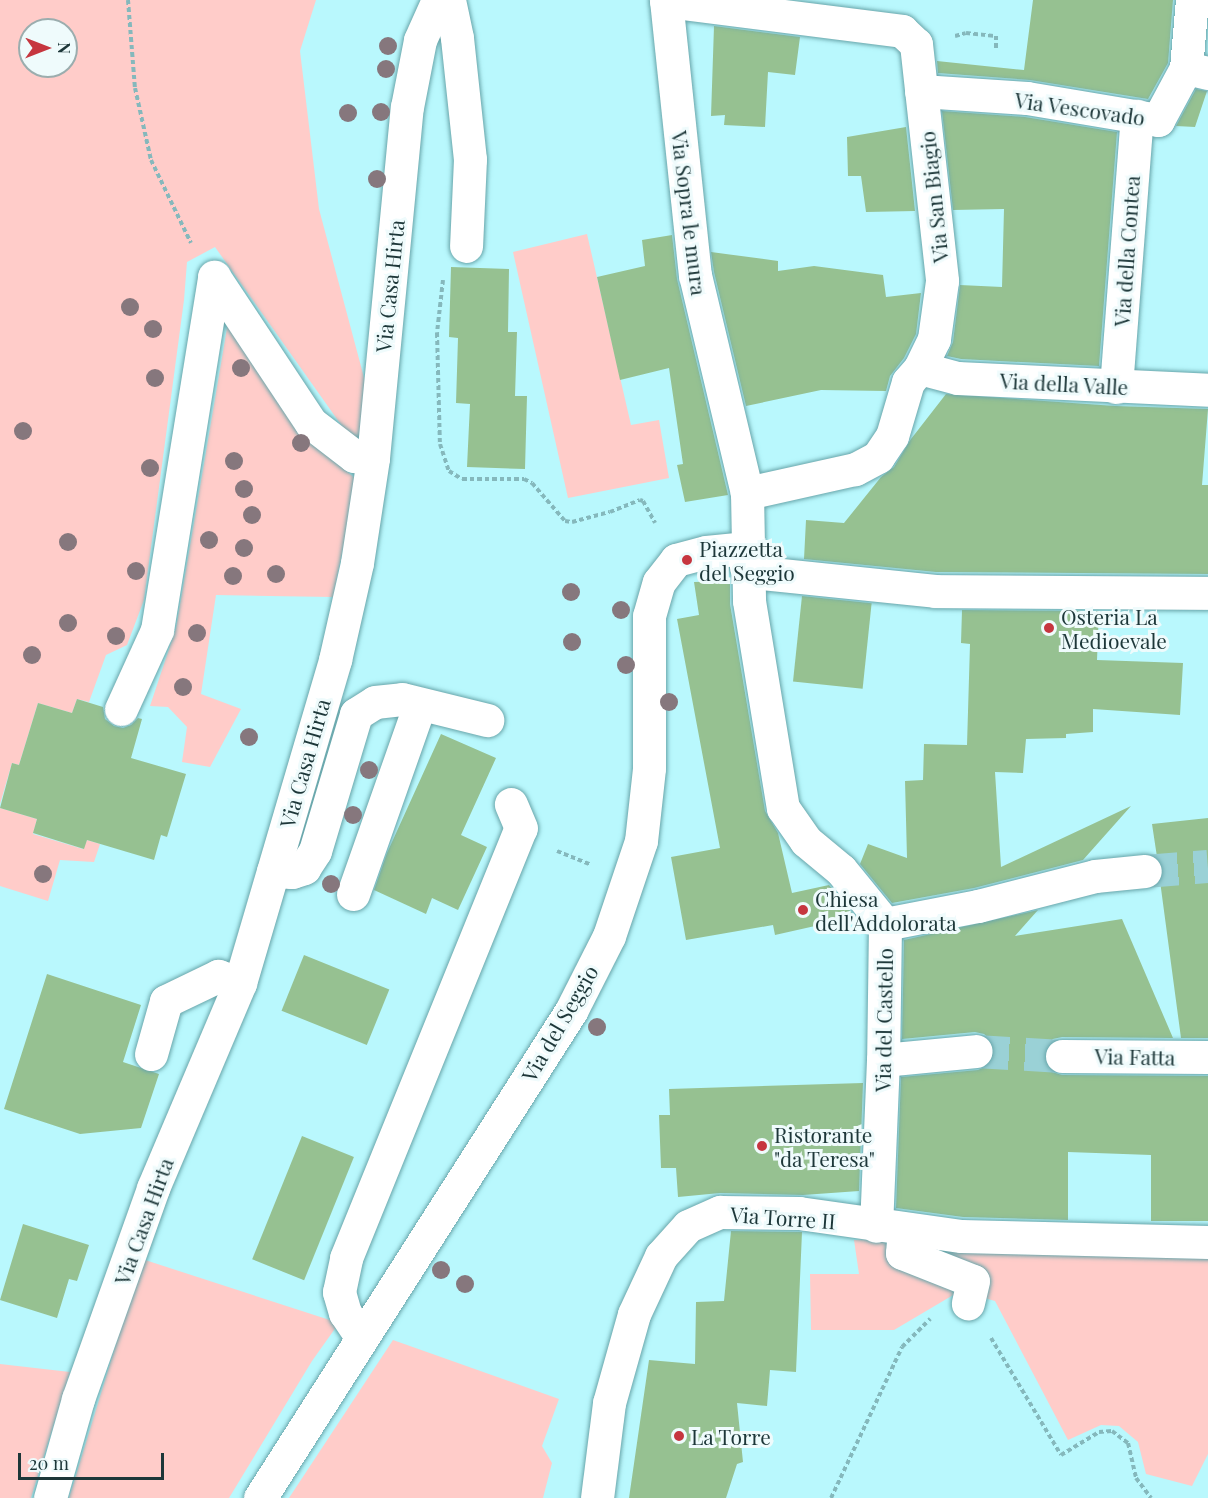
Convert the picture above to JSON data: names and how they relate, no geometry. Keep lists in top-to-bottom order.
{
  "streets": {
    "street": [
      "Via Vescovado",
      "Via San Biagio",
      "Via Sopra le mura",
      "Via della Contea",
      "Via Casa Hirta",
      "Via della Valle",
      "Via del Castello",
      "Via del Seggio",
      "Via Fatta",
      "Via Torre II"
    ]
  },
  "crossings": [
    ["Via Vescovado", "Via San Biagio"],
    ["Via Vescovado", "Via della Contea"],
    ["Via San Biagio", "Via Sopra le mura"],
    ["Via San Biagio", "Via della Valle"],
    ["Via Sopra le mura", "Via del Castello"],
    ["Via della Contea", "Via della Valle"],
    ["Via del Castello", "Via Torre II"]
  ],
  "places": [
    "Piazzetta del Seggio",
    "Osteria La Medioevale",
    "Chiesa dell'Addolorata",
    "Ristorante \"da Teresa\"",
    "La Torre"
  ],
  "scale_bar": "20 m",
  "north": "right"
}
